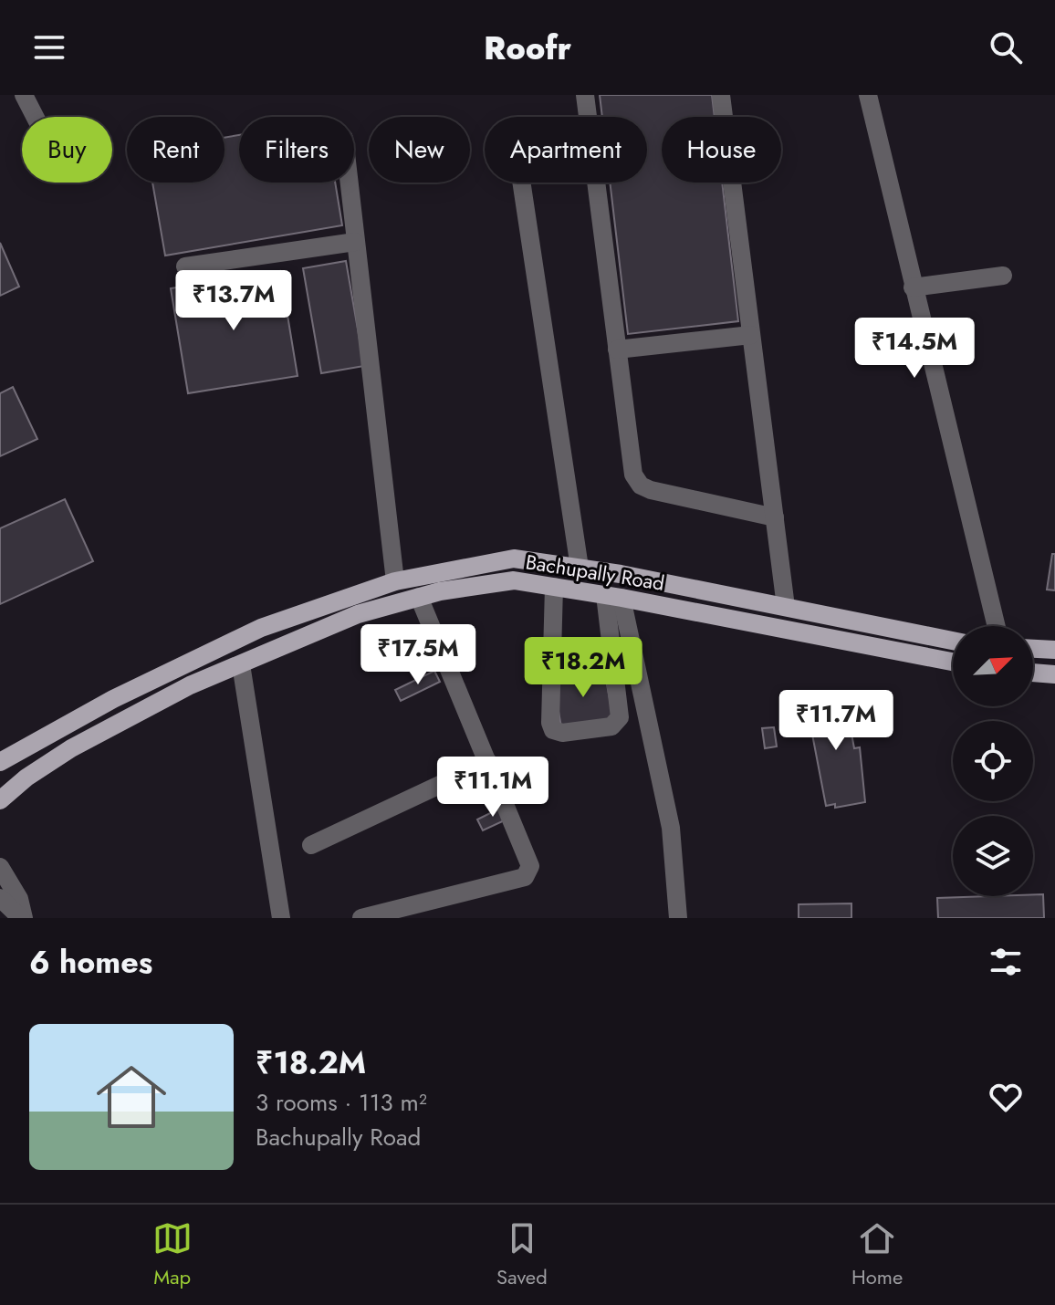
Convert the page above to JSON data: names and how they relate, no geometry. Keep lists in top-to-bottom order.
{
  "streets": {
    "main road": ["Bachupally Road"]
  },
  "north": "top right",
  "page": {
    "header": "Roofr",
    "chip": [
      "Buy",
      "Rent",
      "Filters",
      "New",
      "Apartment",
      "House"
    ],
    "price": [
      "₹13.7M",
      "₹14.5M",
      "₹17.5M",
      "₹18.2M",
      "₹11.7M",
      "₹11.1M"
    ],
    "heading": "6 homes",
    "list": [
      {
        "name": "₹18.2M",
        "note": "3 rooms · 113 m² · Bachupally Road"
      }
    ],
    "tabs": ["Map", "Saved", "Home"]
  }
}
